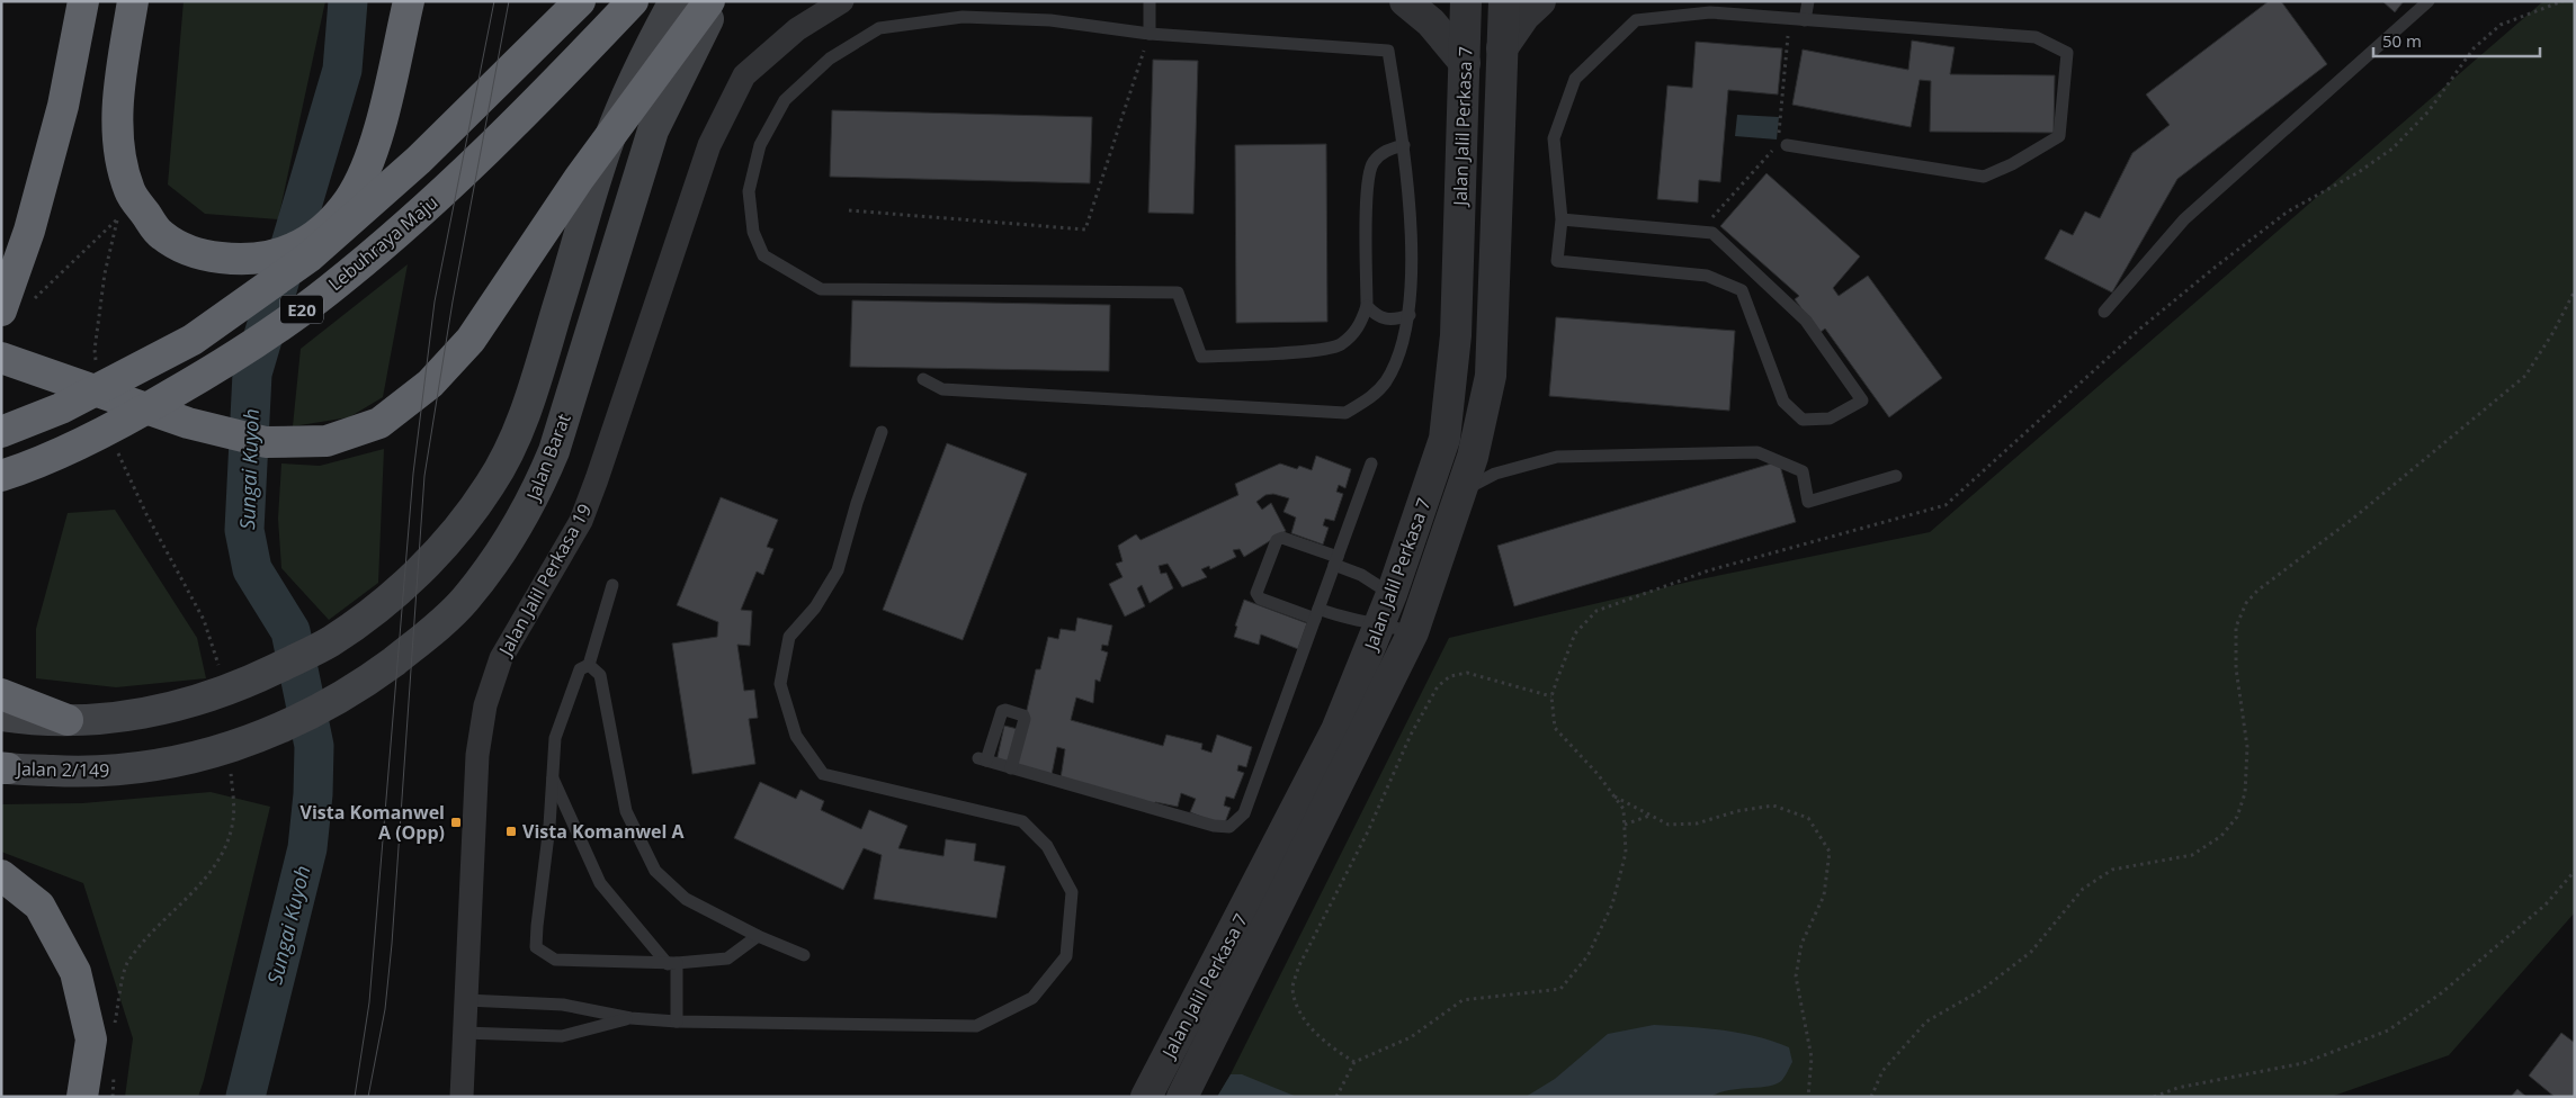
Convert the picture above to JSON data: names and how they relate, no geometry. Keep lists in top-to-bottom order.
{
  "streets": {
    "highway": ["Lebuhraya Maju", "E20"],
    "main road": ["Jalan Barat", "Jalan 2/149"],
    "street": ["Jalan Jalil Perkasa 7", "Jalan Jalil Perkasa 19"]
  },
  "crossings": [
    ["Jalan Barat", "Jalan 2/149"]
  ],
  "water": ["Sungai Kuyoh"],
  "places": {
    "transit": ["Vista Komanwel A (Opp)", "Vista Komanwel A"]
  },
  "scale_bar": "50 m"
}
